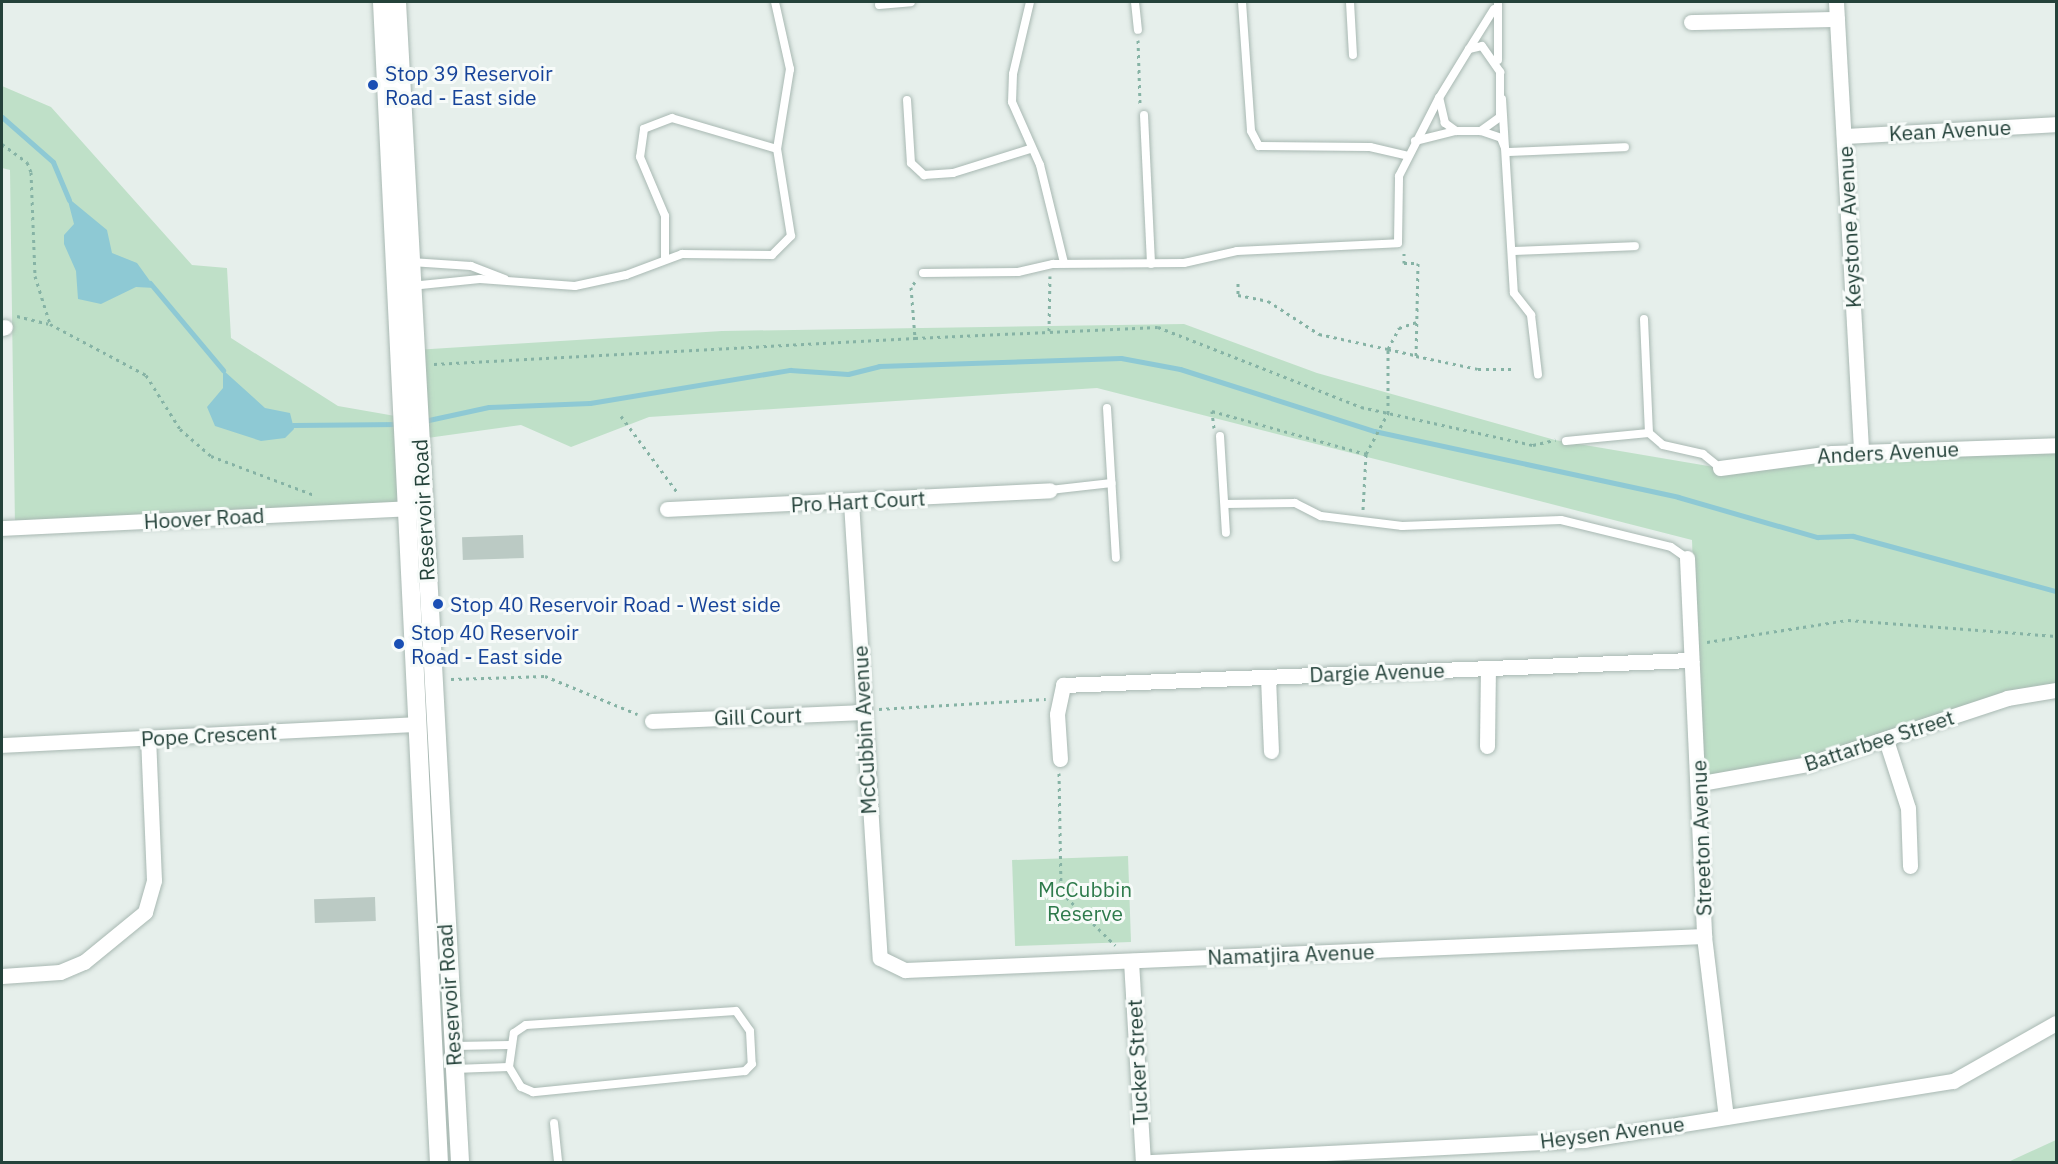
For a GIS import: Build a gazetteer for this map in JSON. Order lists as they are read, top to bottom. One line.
{"streets":{"main road":["Reservoir Road"],"street":["Kean Avenue","Keystone Avenue","Anders Avenue","Pro Hart Court","Hoover Road","Dargie Avenue","Gill Court","McCubbin Avenue","Pope Crescent","Battarbee Street","Streeton Avenue","Namatjira Avenue","Tucker Street","Heysen Avenue"]},"crossings":[["Kean Avenue","Keystone Avenue"],["Keystone Avenue","Anders Avenue"],["Pro Hart Court","McCubbin Avenue"],["Reservoir Road","Hoover Road"],["Reservoir Road","Pope Crescent"],["Dargie Avenue","Streeton Avenue"],["Gill Court","McCubbin Avenue"],["McCubbin Avenue","Namatjira Avenue"],["Battarbee Street","Streeton Avenue"],["Streeton Avenue","Namatjira Avenue"],["Streeton Avenue","Heysen Avenue"],["Namatjira Avenue","Tucker Street"]],"parks":["McCubbin Reserve"],"places":["Stop 39 Reservoir Road - East side","Stop 40 Reservoir Road - West side","Stop 40 Reservoir Road - East side"]}
